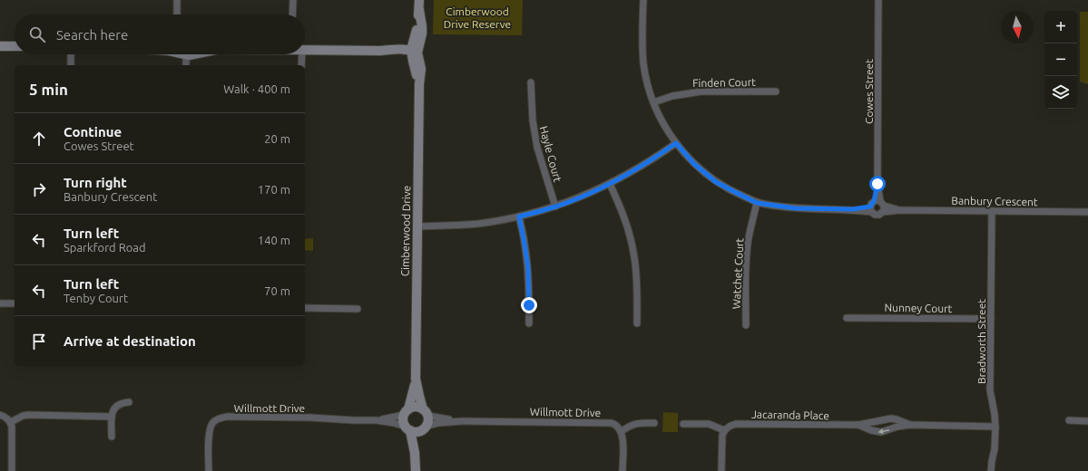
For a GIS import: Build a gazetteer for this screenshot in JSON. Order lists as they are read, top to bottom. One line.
{"streets":{"street":["Finden Court","Cowes Street","Hayle Court","Banbury Crescent","Cimberwood Drive","Watchet Court","Nunney Court","Bradworth Street","Willmott Drive","Jacaranda Place"]},"crossings":[["Finden Court","Banbury Crescent"],["Cowes Street","Banbury Crescent"],["Banbury Crescent","Watchet Court"],["Banbury Crescent","Bradworth Street"],["Cimberwood Drive","Willmott Drive"],["Nunney Court","Bradworth Street"],["Bradworth Street","Jacaranda Place"]],"parks":["Cimberwood Drive Reserve"],"north":"bottom","page":{"map_buttons":["+","−"],"search":"Search here","heading":["5 min","Walk · 400 m"],"list":[["Continue","Cowes Street","20 m"],["Turn right","Banbury Crescent","170 m"],["Turn left","Sparkford Road","140 m"],["Turn left","Tenby Court","70 m"],"Arrive at destination"]}}
